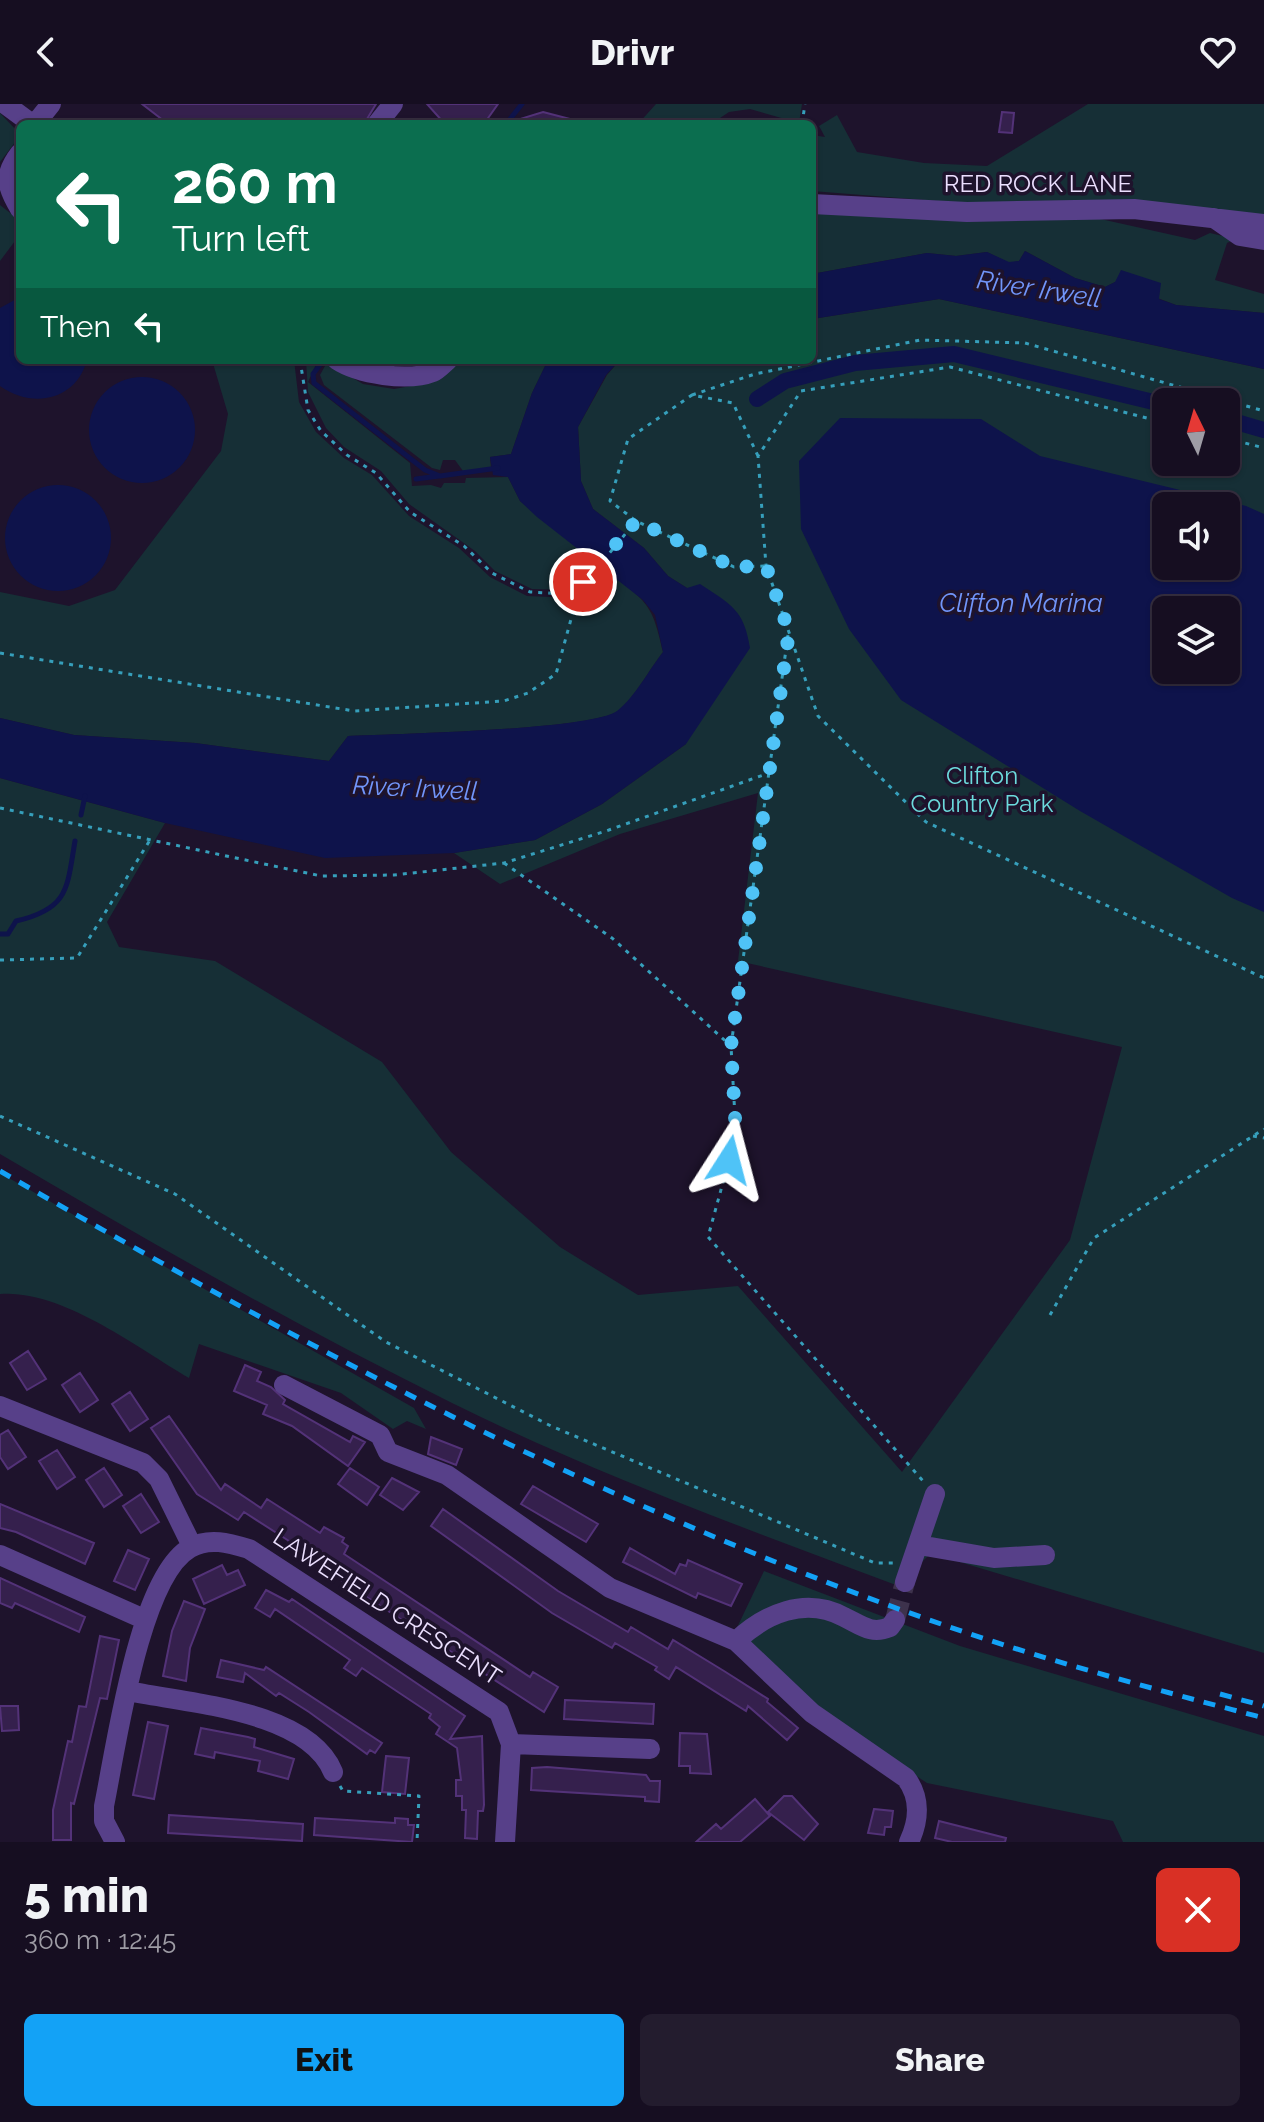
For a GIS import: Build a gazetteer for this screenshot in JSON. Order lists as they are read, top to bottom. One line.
{"streets":{"street":["RED ROCK LANE","LAWEFIELD CRESCENT"]},"water":["River Irwell","Clifton Marina"],"parks":["Clifton Country Park"],"north":"top","page":{"header":"Drivr","turn":["260 m","Turn left"],"then":"Then","heading":["5 min","360 m · 12:45"],"buttons":["Exit","Share"]}}
